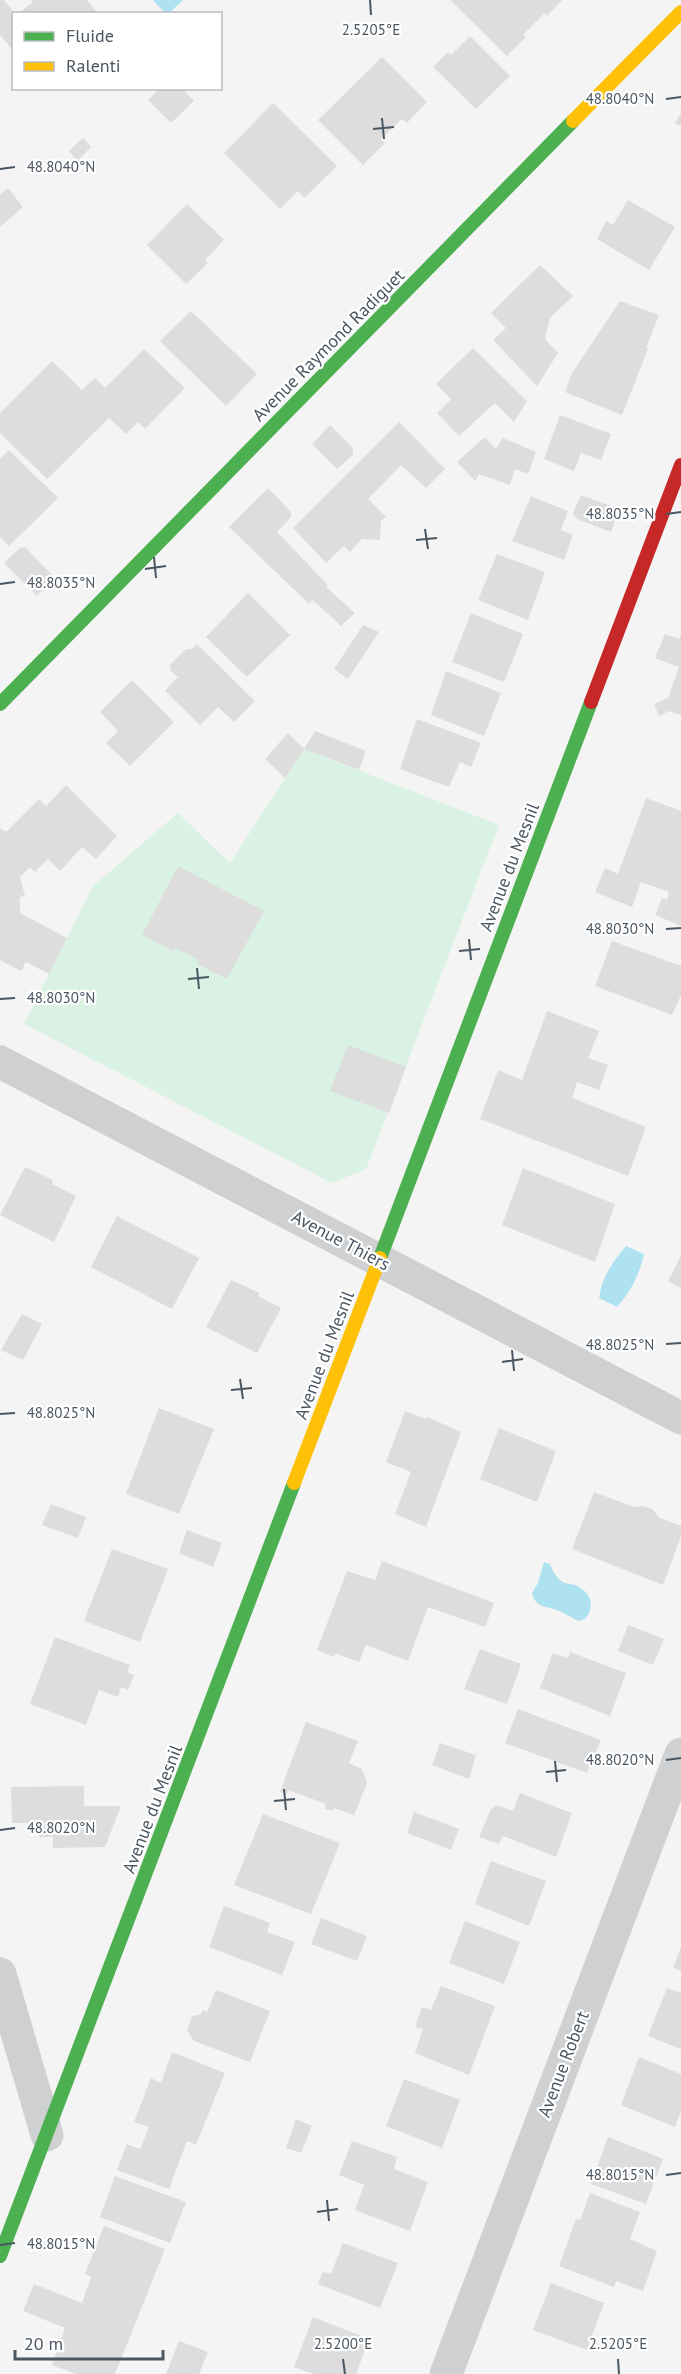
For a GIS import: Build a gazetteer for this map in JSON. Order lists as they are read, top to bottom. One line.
{"streets":{"street":["Avenue Raymond Radiguet","Avenue du Mesnil","Avenue Thiers","Avenue Robert"]},"crossings":[["Avenue du Mesnil","Avenue Thiers"]],"legend":["Fluide","Ralenti"],"scale_bar":"20 m","coordinates":["2.5205°E","48.8040°N","48.8035°N","48.8030°N","48.8025°N","48.8020°N","48.8015°N","2.5200°E"]}
